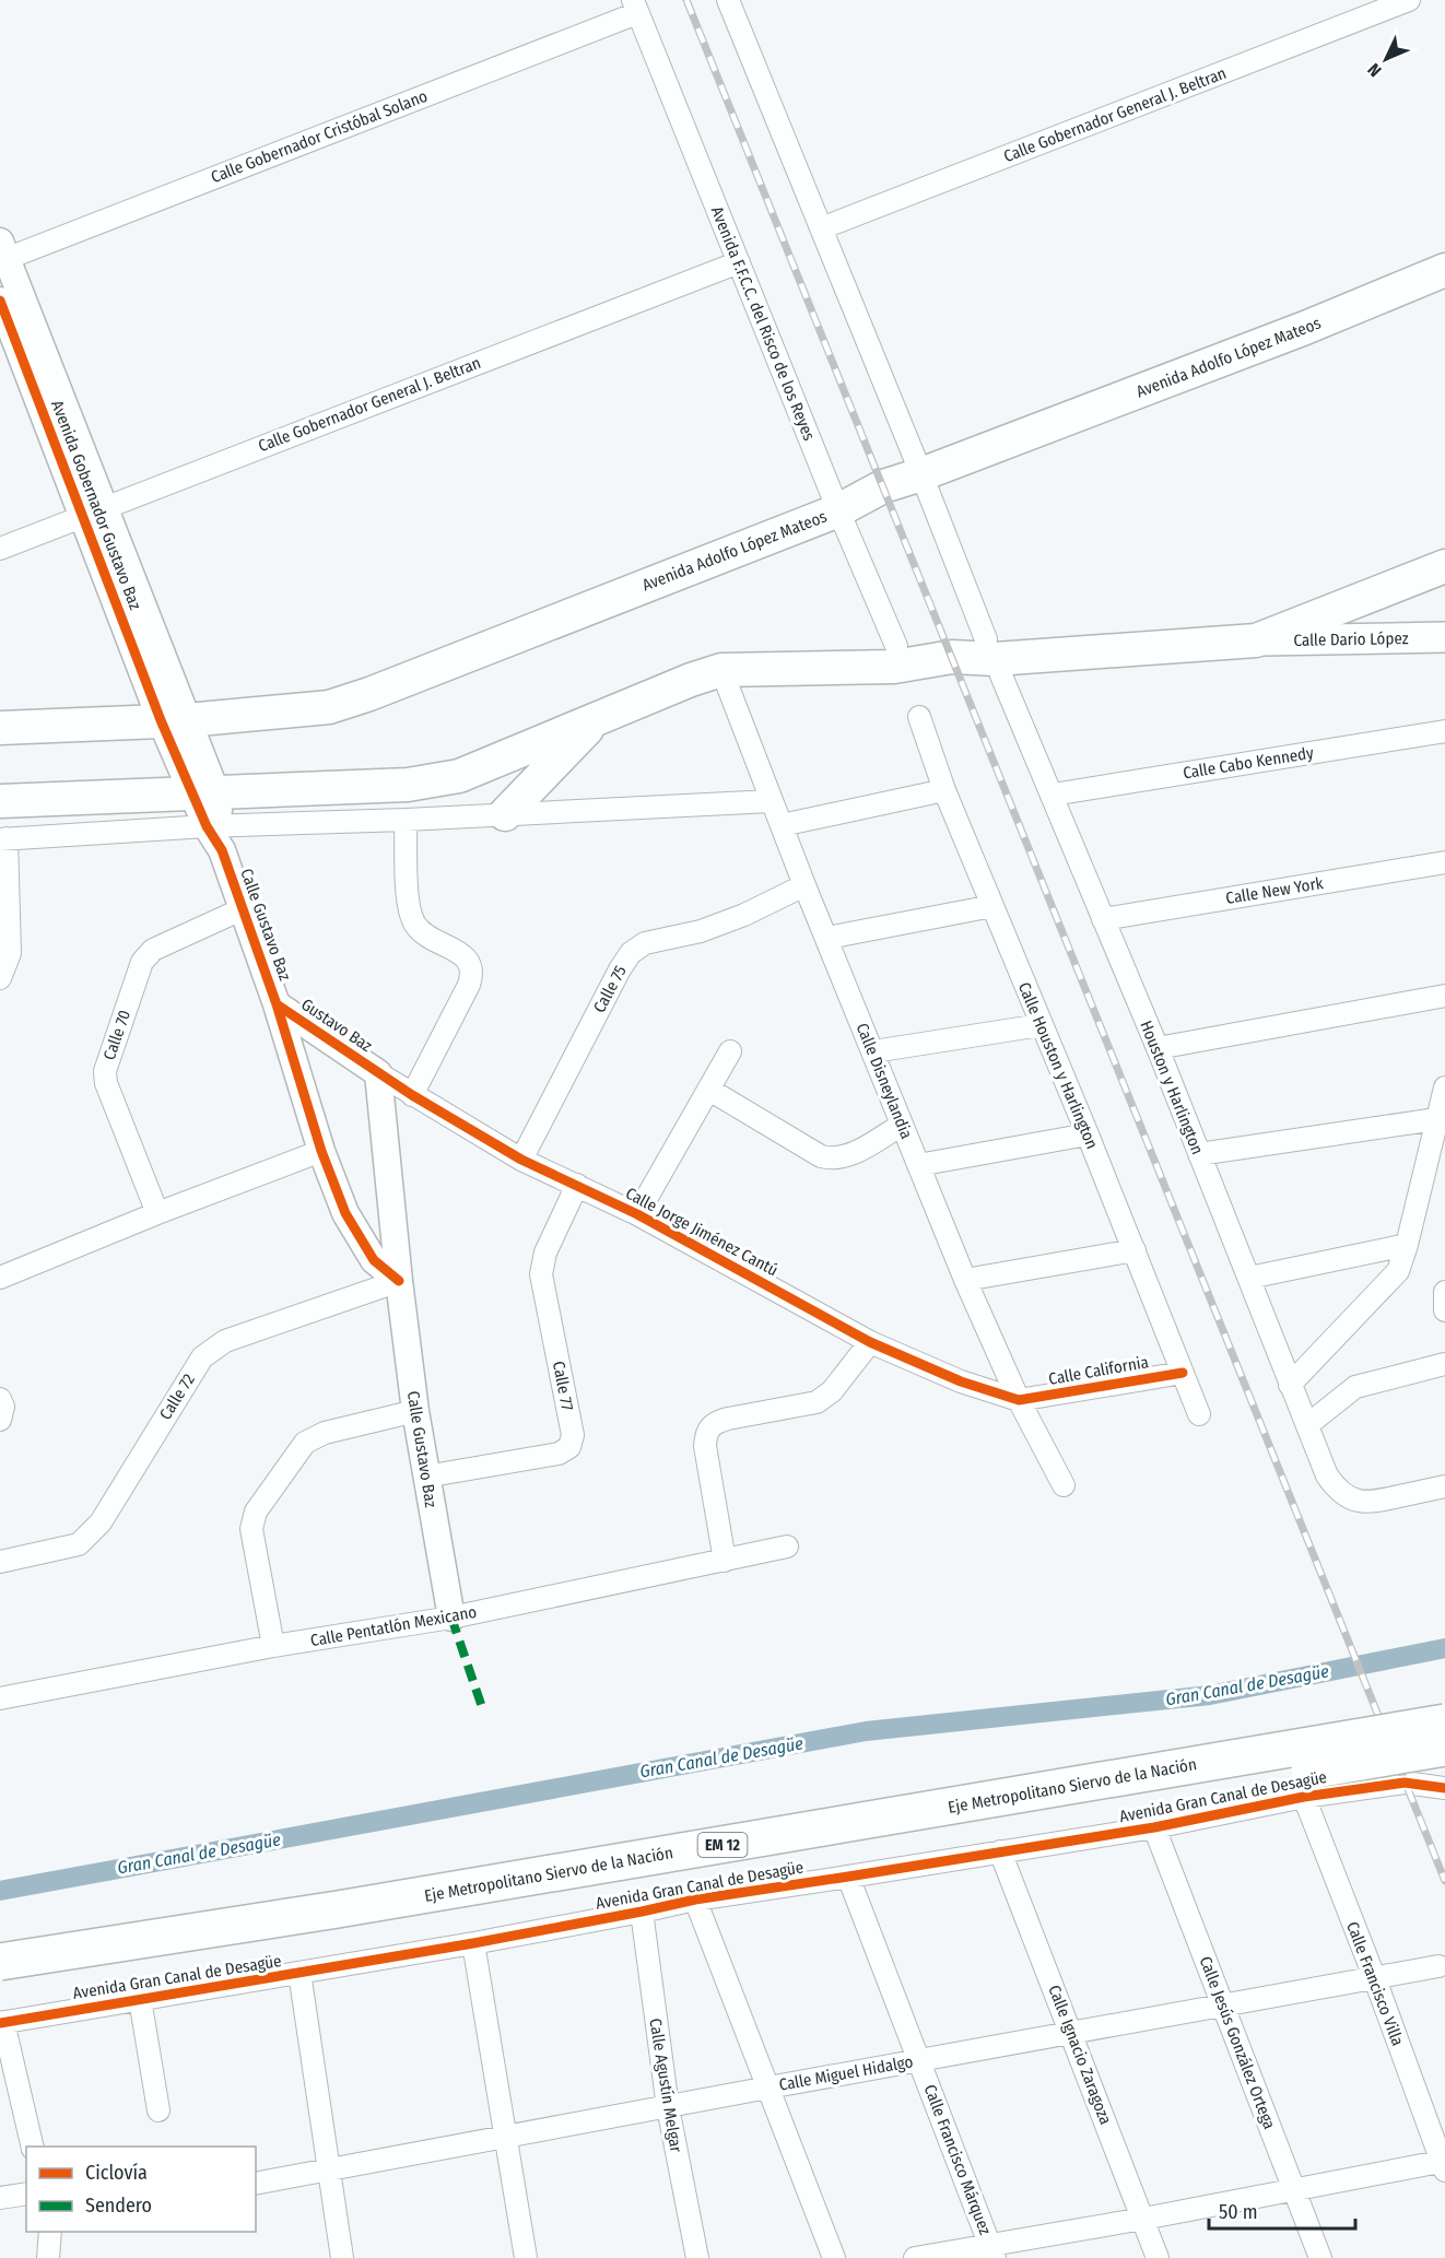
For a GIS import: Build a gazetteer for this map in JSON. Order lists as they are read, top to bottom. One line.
{"streets":{"highway":["Eje Metropolitano Siervo de la Nación","EM 12"],"main road":["Avenida Adolfo López Mateos","Calle Dario López"],"street":["Calle Gobernador General J. Beltran","Calle Gobernador Cristóbal Solano","Avenida F.F.C.C. del Risco de los Reyes","Avenida Gobernador Gustavo Baz","Calle Cabo Kennedy","Calle New York","Calle Gustavo Baz","Calle 75","Gustavo Baz","Calle 70","Calle Houston y Harlington","Calle Disneylandia","Houston y Harlington","Calle Jorge Jiménez Cantú","Calle California","Calle 77","Calle 72","Calle Pentatlón Mexicano","Avenida Gran Canal de Desagüe","Calle Francisco Villa","Calle Jesús González Ortega","Calle Ignacio Zaragoza","Calle Miguel Hidalgo","Calle Agustín Melgar","Calle Francisco Márquez"]},"crossings":[["Calle Gobernador General J. Beltran","Avenida F.F.C.C. del Risco de los Reyes"],["Calle Gobernador General J. Beltran","Avenida Gobernador Gustavo Baz"],["Calle Gobernador Cristóbal Solano","Avenida F.F.C.C. del Risco de los Reyes"],["Calle Gobernador Cristóbal Solano","Avenida Gobernador Gustavo Baz"],["Avenida F.F.C.C. del Risco de los Reyes","Avenida Adolfo López Mateos"],["Avenida Adolfo López Mateos","Avenida Gobernador Gustavo Baz"],["Avenida Adolfo López Mateos","Calle Gustavo Baz"],["Avenida Gobernador Gustavo Baz","Calle Gustavo Baz"],["Calle Cabo Kennedy","Houston y Harlington"],["Calle New York","Houston y Harlington"],["Calle Gustavo Baz","Gustavo Baz"],["Calle Gustavo Baz","Calle 70"],["Calle Gustavo Baz","Calle Jorge Jiménez Cantú"],["Calle Gustavo Baz","Calle 77"],["Calle Gustavo Baz","Calle 72"],["Calle Gustavo Baz","Calle Pentatlón Mexicano"],["Calle 75","Calle Disneylandia"],["Calle 75","Calle Jorge Jiménez Cantú"],["Gustavo Baz","Calle Jorge Jiménez Cantú"],["Calle Houston y Harlington","Calle California"],["Calle Disneylandia","Calle Jorge Jiménez Cantú"],["Calle Disneylandia","Calle California"],["Calle Jorge Jiménez Cantú","Calle California"],["Calle Jorge Jiménez Cantú","Calle 77"],["Avenida Gran Canal de Desagüe","Calle Francisco Villa"],["Avenida Gran Canal de Desagüe","Calle Jesús González Ortega"],["Avenida Gran Canal de Desagüe","Calle Ignacio Zaragoza"],["Avenida Gran Canal de Desagüe","Calle Agustín Melgar"],["Avenida Gran Canal de Desagüe","Calle Francisco Márquez"],["Calle Francisco Villa","Calle Miguel Hidalgo"],["Calle Jesús González Ortega","Calle Miguel Hidalgo"],["Calle Ignacio Zaragoza","Calle Miguel Hidalgo"],["Calle Miguel Hidalgo","Calle Agustín Melgar"],["Calle Miguel Hidalgo","Calle Francisco Márquez"]],"water":["Gran Canal de Desagüe"],"legend":["Ciclovía","Sendero"],"scale_bar":"50 m","north":"bottom left"}
